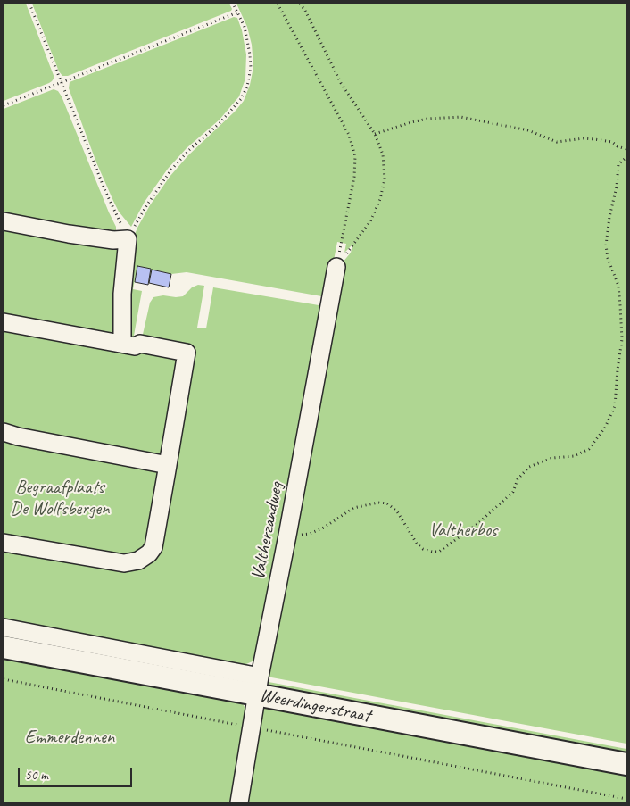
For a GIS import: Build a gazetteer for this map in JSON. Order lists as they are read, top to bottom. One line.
{"streets":{"main road":["Weerdingerstraat"],"street":["Valtherzandweg"]},"crossings":[["Valtherzandweg","Weerdingerstraat"]],"parks":["Begraafplaats De Wolfsbergen","Valtherbos","Emmerdennen"],"scale_bar":"50 m"}
